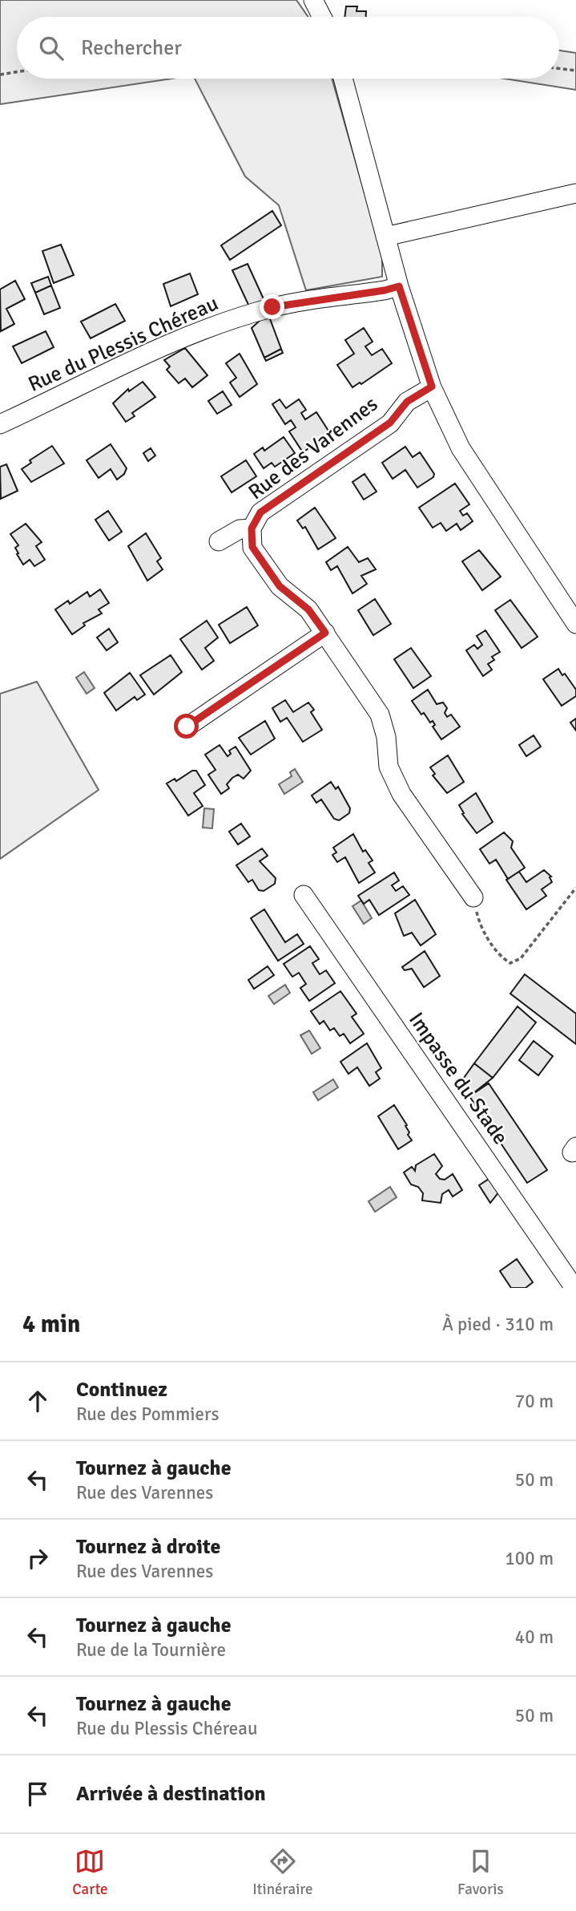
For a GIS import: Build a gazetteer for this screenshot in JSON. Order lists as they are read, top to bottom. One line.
{"streets":{"street":["Rue du Plessis Chéreau","Rue des Varennes","Impasse du Stade"]},"page":{"search":"Rechercher","heading":["4 min","À pied · 310 m"],"list":[["Continuez","Rue des Pommiers","70 m"],["Tournez à gauche","Rue des Varennes","50 m"],["Tournez à droite","Rue des Varennes","100 m"],["Tournez à gauche","Rue de la Tournière","40 m"],["Tournez à gauche","Rue du Plessis Chéreau","50 m"],"Arrivée à destination"],"nav":["Carte","Itinéraire","Favoris"]}}
